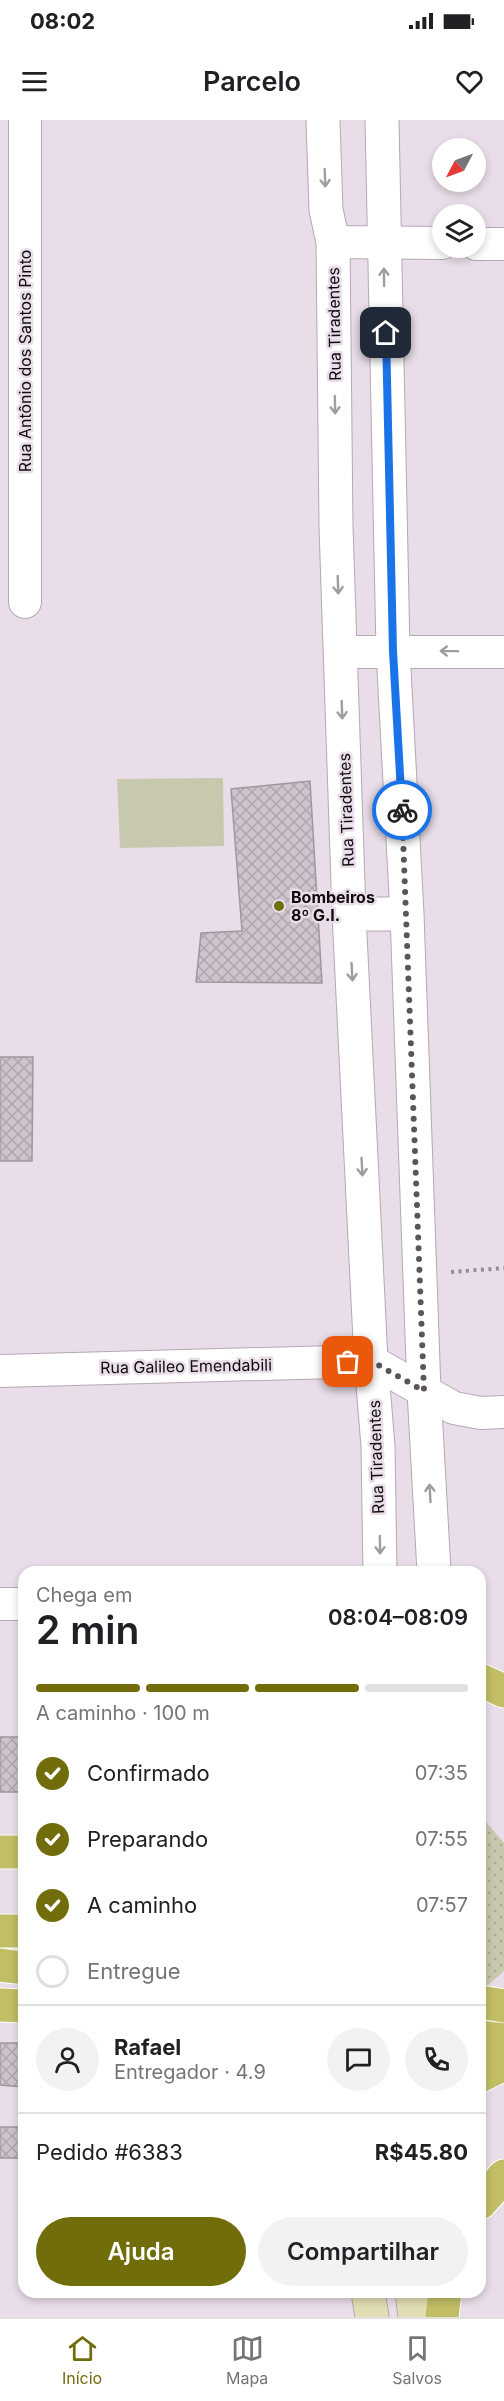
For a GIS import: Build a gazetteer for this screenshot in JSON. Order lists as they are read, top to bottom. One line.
{"streets":{"street":["Rua Tiradentes","Rua Antônio dos Santos Pinto","Rua Galileo Emendabili"]},"crossings":[["Rua Tiradentes","Rua Galileo Emendabili"]],"places":["Bombeiros 8º G.I."],"north":"bottom left","page":{"status":"08:02","header":"Parcelo","heading":["2 min","Chega em","08:04–08:09"],"panel":["Rafael","Entregador · 4.9","Pedido #6383","R$45.80"],"bar":"A caminho · 100 m","list":[["Confirmado","07:35"],["Preparando","07:55"],["A caminho","07:57"],"Entregue"],"buttons":["Ajuda","Compartilhar"],"tabs":["Início","Mapa","Salvos"]}}
